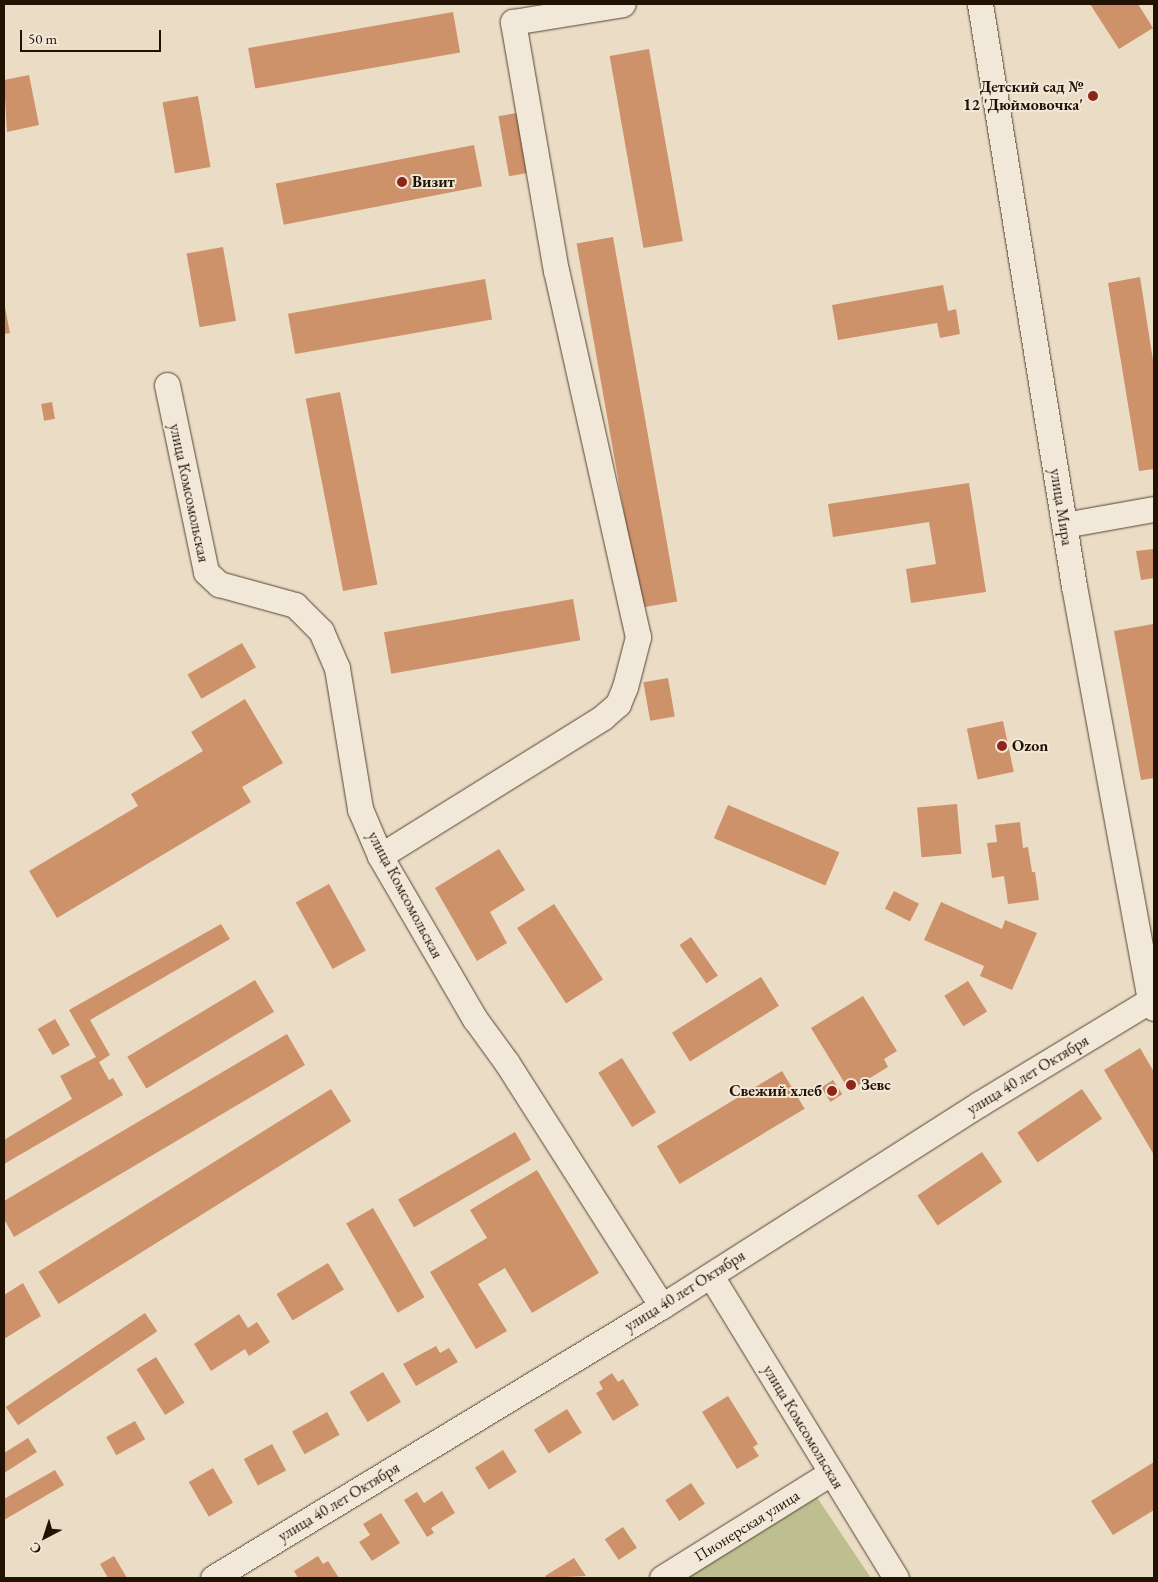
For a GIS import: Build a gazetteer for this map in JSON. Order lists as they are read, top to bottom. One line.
{"streets":{"street":["улица Комсомольская","улица Мира","улица 40 лет Октября","Пионерская улица"]},"crossings":[["улица Комсомольская","улица 40 лет Октября"],["улица Комсомольская","Пионерская улица"],["улица Мира","улица 40 лет Октября"]],"places":["Детский сад № 12 'Дюймовочка'","Визит","Ozon","Зевс","Свежий хлеб"],"scale_bar":"50 m","north":"bottom left"}
